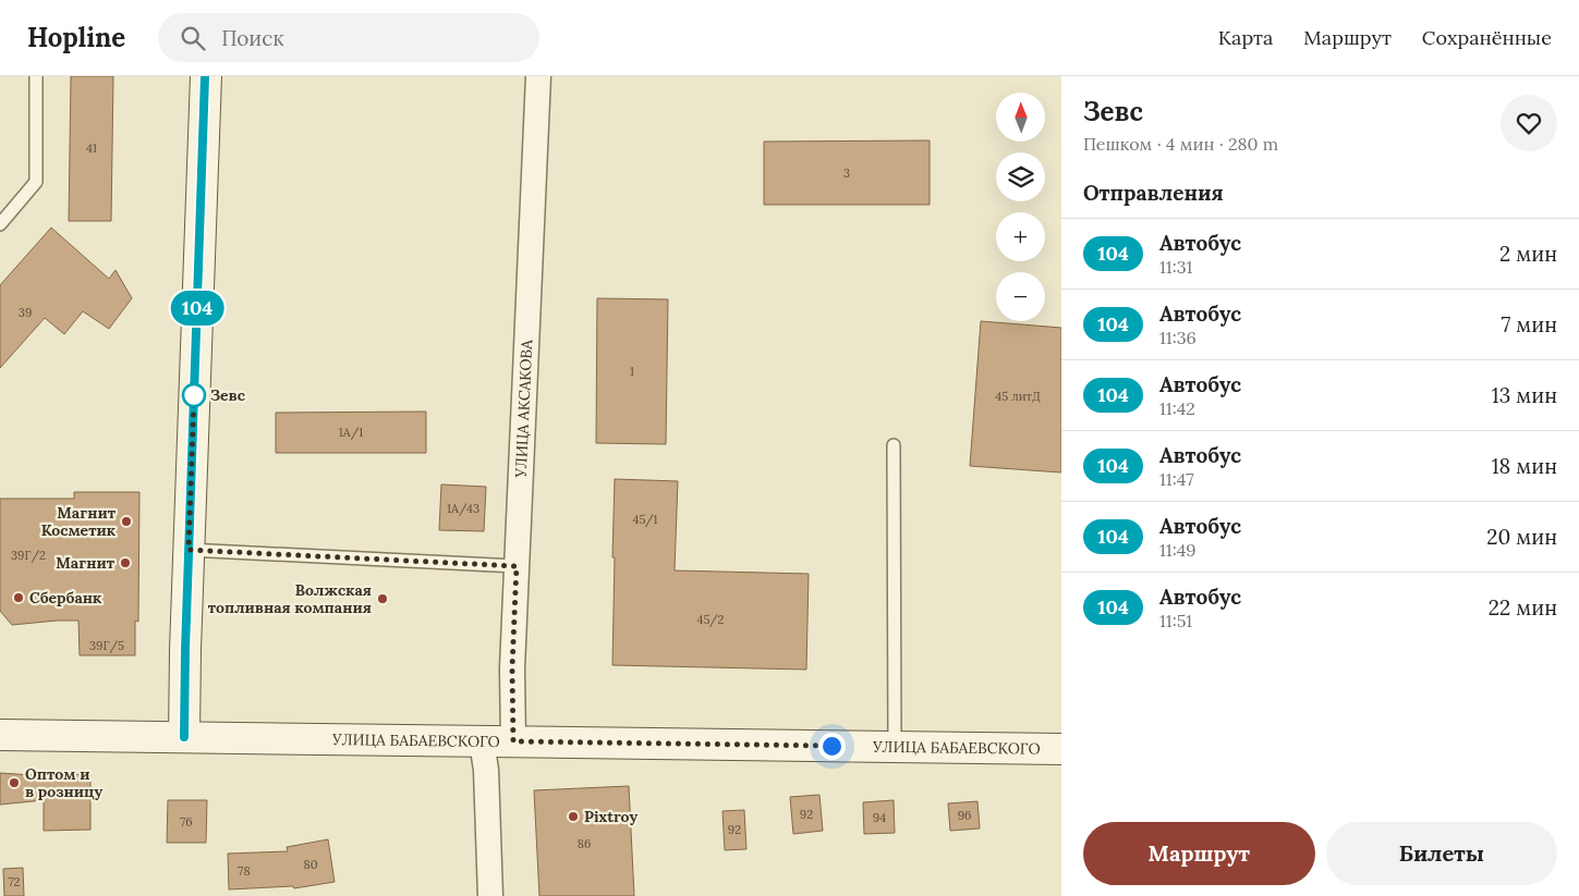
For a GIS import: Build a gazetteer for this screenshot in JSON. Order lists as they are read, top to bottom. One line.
{"streets":{"main road":["УЛИЦА БАБАЕВСКОГО"],"street":["УЛИЦА АКСАКОВА"]},"crossings":[["УЛИЦА АКСАКОВА","УЛИЦА БАБАЕВСКОГО"]],"places":["Зевс","Магнит Косметик","Магнит","Сбербанк","Волжская топливная компания","Оптом и в розницу","Pixtroy"],"lines":["bus line 104"],"house_numbers":["41","3","39","1","45 литД","1А/1","1А/43","45/1","39Г/2","45/2","39Г/5","92","96","94","76","92","86","80","78","72"],"north":"top","page":{"header":"Hopline","search":"Поиск","nav":["Карта","Маршрут","Сохранённые"],"on_map":"104","heading":[["Зевс","Пешком · 4 мин · 280 m"],"Отправления"],"map_buttons":["+","−"],"list":[{"mark":"104","name":"Автобус","note":"11:31","value":"2 мин"},{"mark":"104","name":"Автобус","note":"11:36","value":"7 мин"},{"mark":"104","name":"Автобус","note":"11:42","value":"13 мин"},{"mark":"104","name":"Автобус","note":"11:47","value":"18 мин"},{"mark":"104","name":"Автобус","note":"11:49","value":"20 мин"},{"mark":"104","name":"Автобус","note":"11:51","value":"22 мин"}],"buttons":["Маршрут","Билеты"]}}
